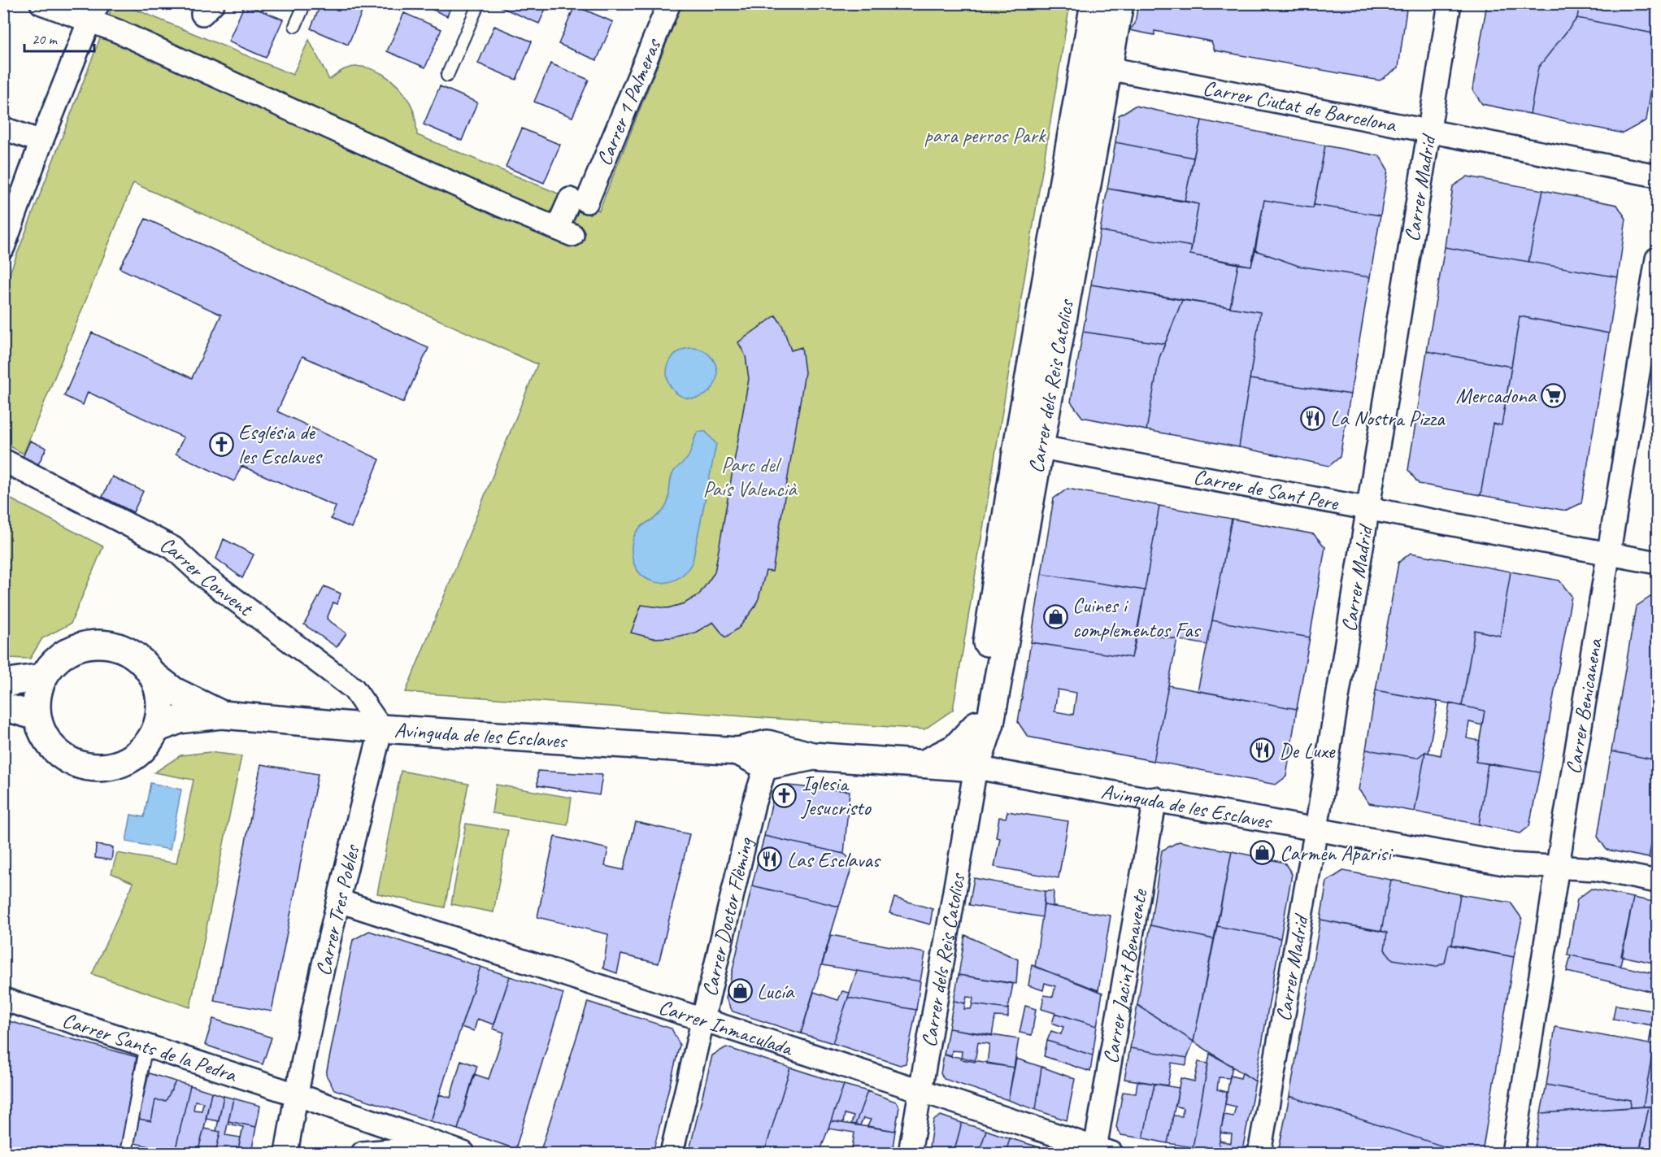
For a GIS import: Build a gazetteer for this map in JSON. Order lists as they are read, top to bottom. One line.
{"streets":{"street":["Carrer 1 Palmeras","Carrer Ciutat de Barcelona","Carrer Madrid","Carrer dels Reis Catolics","Carrer de Sant Pere","Carrer Convent","Carrer Benicanena","Avinguda de les Esclaves","Carrer Tres Pobles","Carrer Doctor Flèming","Carrer Jacint Benavente","Carrer Inmaculada","Carrer Sants de la Pedra"]},"crossings":[["Carrer Ciutat de Barcelona","Carrer Madrid"],["Carrer Ciutat de Barcelona","Carrer dels Reis Catolics"],["Carrer Madrid","Carrer de Sant Pere"],["Carrer Madrid","Avinguda de les Esclaves"],["Carrer dels Reis Catolics","Carrer de Sant Pere"],["Carrer dels Reis Catolics","Avinguda de les Esclaves"],["Carrer dels Reis Catolics","Carrer Inmaculada"],["Carrer de Sant Pere","Carrer Benicanena"],["Carrer Convent","Avinguda de les Esclaves"],["Carrer Convent","Carrer Tres Pobles"],["Carrer Benicanena","Avinguda de les Esclaves"],["Avinguda de les Esclaves","Carrer Tres Pobles"],["Avinguda de les Esclaves","Carrer Doctor Flèming"],["Avinguda de les Esclaves","Carrer Jacint Benavente"],["Carrer Tres Pobles","Carrer Inmaculada"],["Carrer Tres Pobles","Carrer Sants de la Pedra"],["Carrer Doctor Flèming","Carrer Inmaculada"],["Carrer Jacint Benavente","Carrer Inmaculada"]],"parks":["para perros Park","Parc del País Valencià"],"places":{"supermarket":["Mercadona"],"restaurant":["La Nostra Pizza","De Luxe","Las Esclavas"],"church":["Església de les Esclaves","Iglesia Jesucristo"],"shop":["Cuines i complementos Fas","Carmen Aparisi","Lucía"]},"scale_bar":"20 m"}
